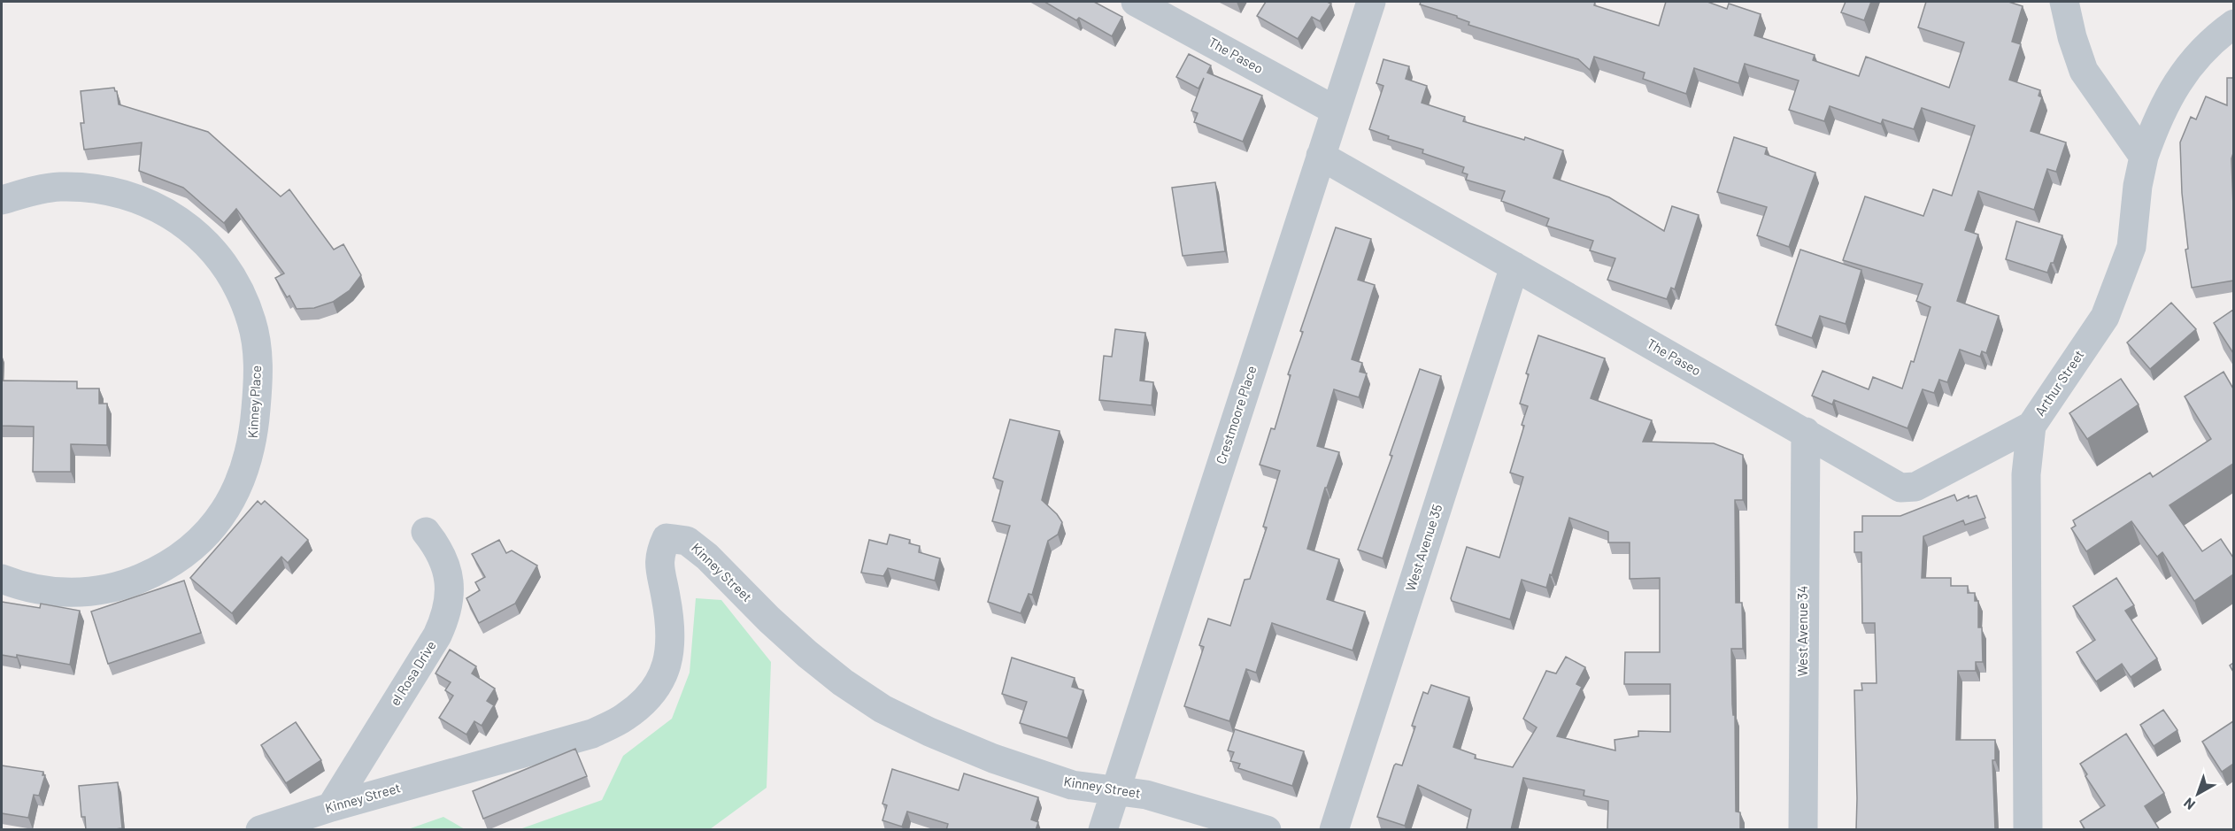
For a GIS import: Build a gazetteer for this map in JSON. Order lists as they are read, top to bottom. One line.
{"streets":{"street":["The Paseo","Arthur Street","Kinney Place","Crestmoore Place","West Avenue 35","Kinney Street","West Avenue 34","el Rosa Drive"]},"crossings":[["The Paseo","Arthur Street"],["The Paseo","Crestmoore Place"],["The Paseo","West Avenue 35"],["The Paseo","West Avenue 34"],["Crestmoore Place","Kinney Street"],["Kinney Street","el Rosa Drive"]],"north":"bottom left"}
